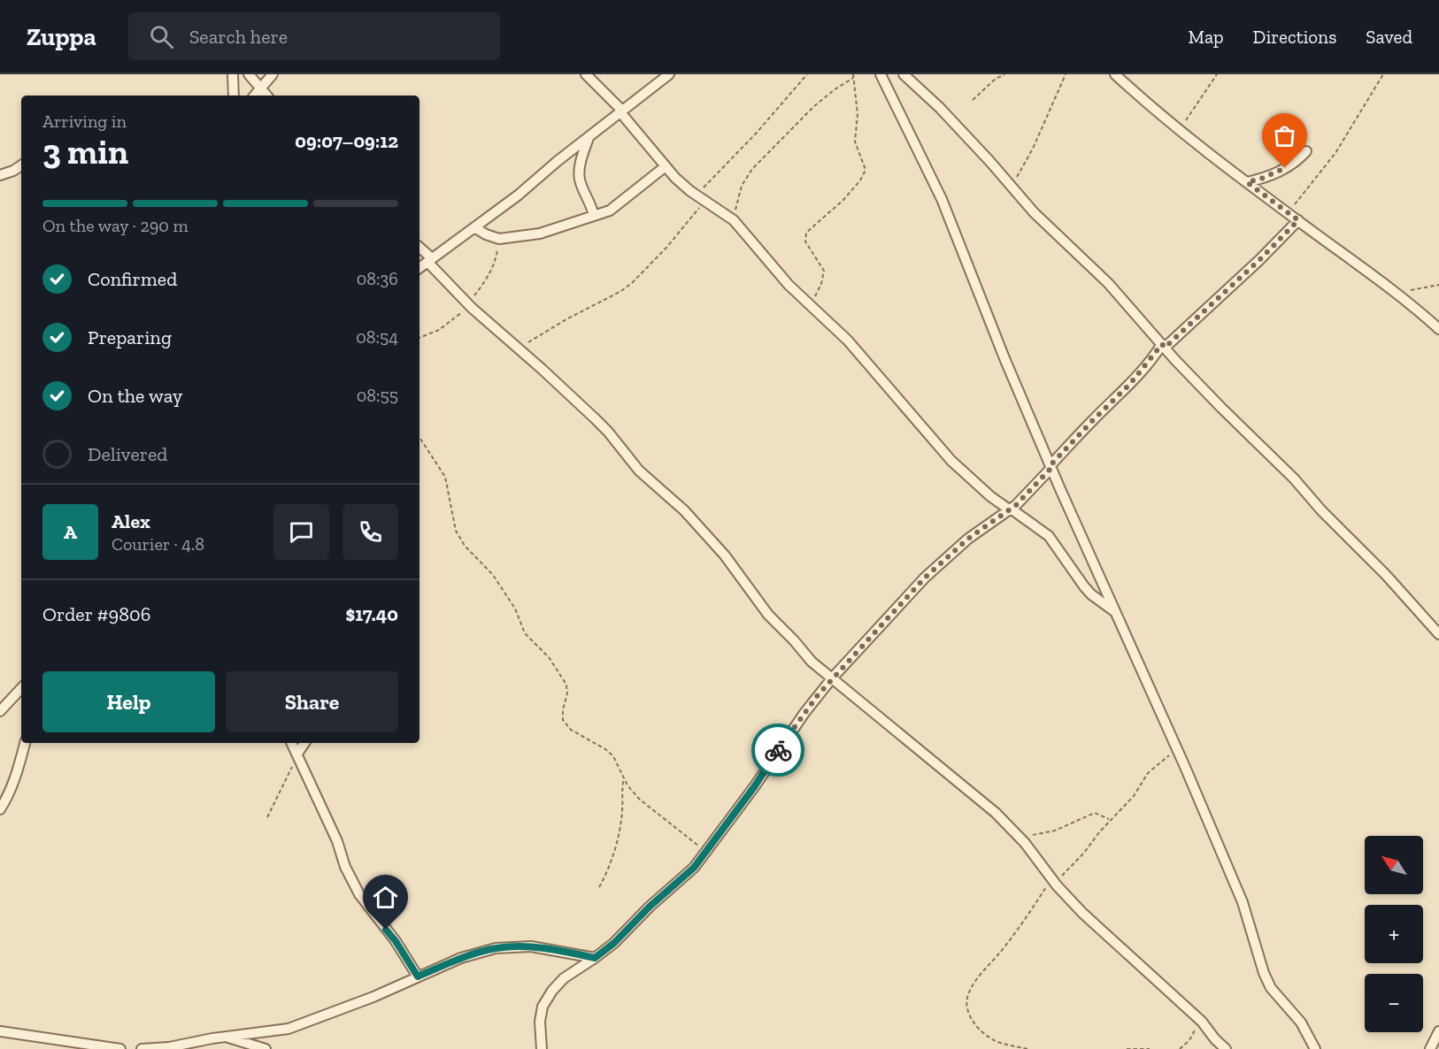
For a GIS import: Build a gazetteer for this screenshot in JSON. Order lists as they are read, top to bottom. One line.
{"north":"top left","page":{"header":"Zuppa","search":"Search here","nav":["Map","Directions","Saved"],"heading":["3 min","Arriving in","09:07–09:12"],"panel":["Alex","Courier · 4.8","Order #9806","$17.40"],"bar":"On the way · 290 m","list":[["Confirmed","08:36"],["Preparing","08:54"],["On the way","08:55"],"Delivered"],"round":"A","buttons":["Help","Share"],"map_buttons":["+","−"]}}
